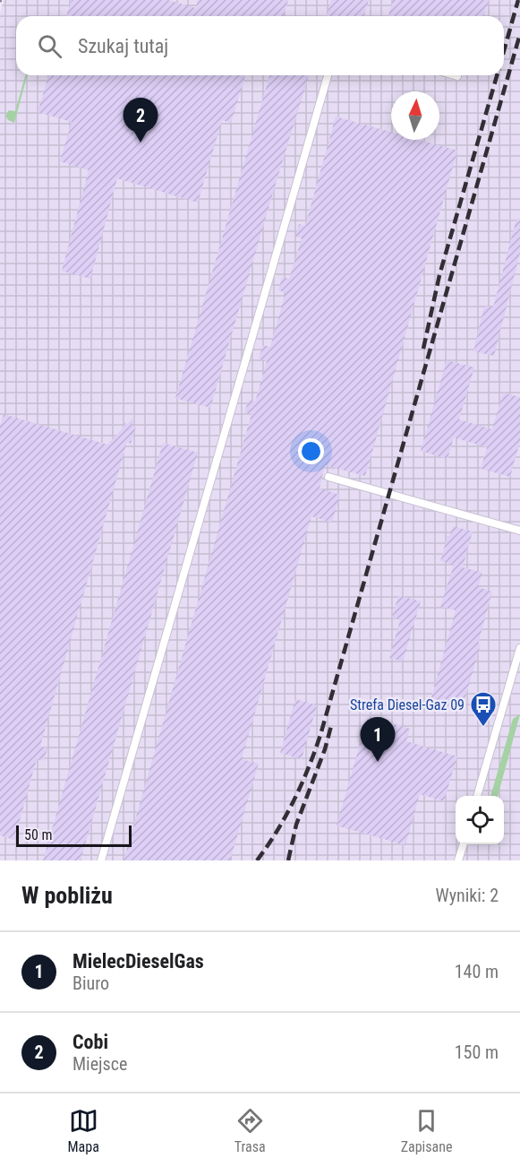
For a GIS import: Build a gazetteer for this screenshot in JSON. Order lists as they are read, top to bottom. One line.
{"places":{"bus stop":["Strefa Diesel-Gaz 09"]},"scale_bar":"50 m","north":"top","page":{"search":"Szukaj tutaj","pins":["2","1"],"scale":"50 m","heading":["W pobliżu","Wyniki: 2"],"list":[{"mark":"1","name":"MielecDieselGas","note":"Biuro","value":"140 m"},{"mark":"2","name":"Cobi","note":"Miejsce","value":"150 m"}],"nav":["Mapa","Trasa","Zapisane"]}}
